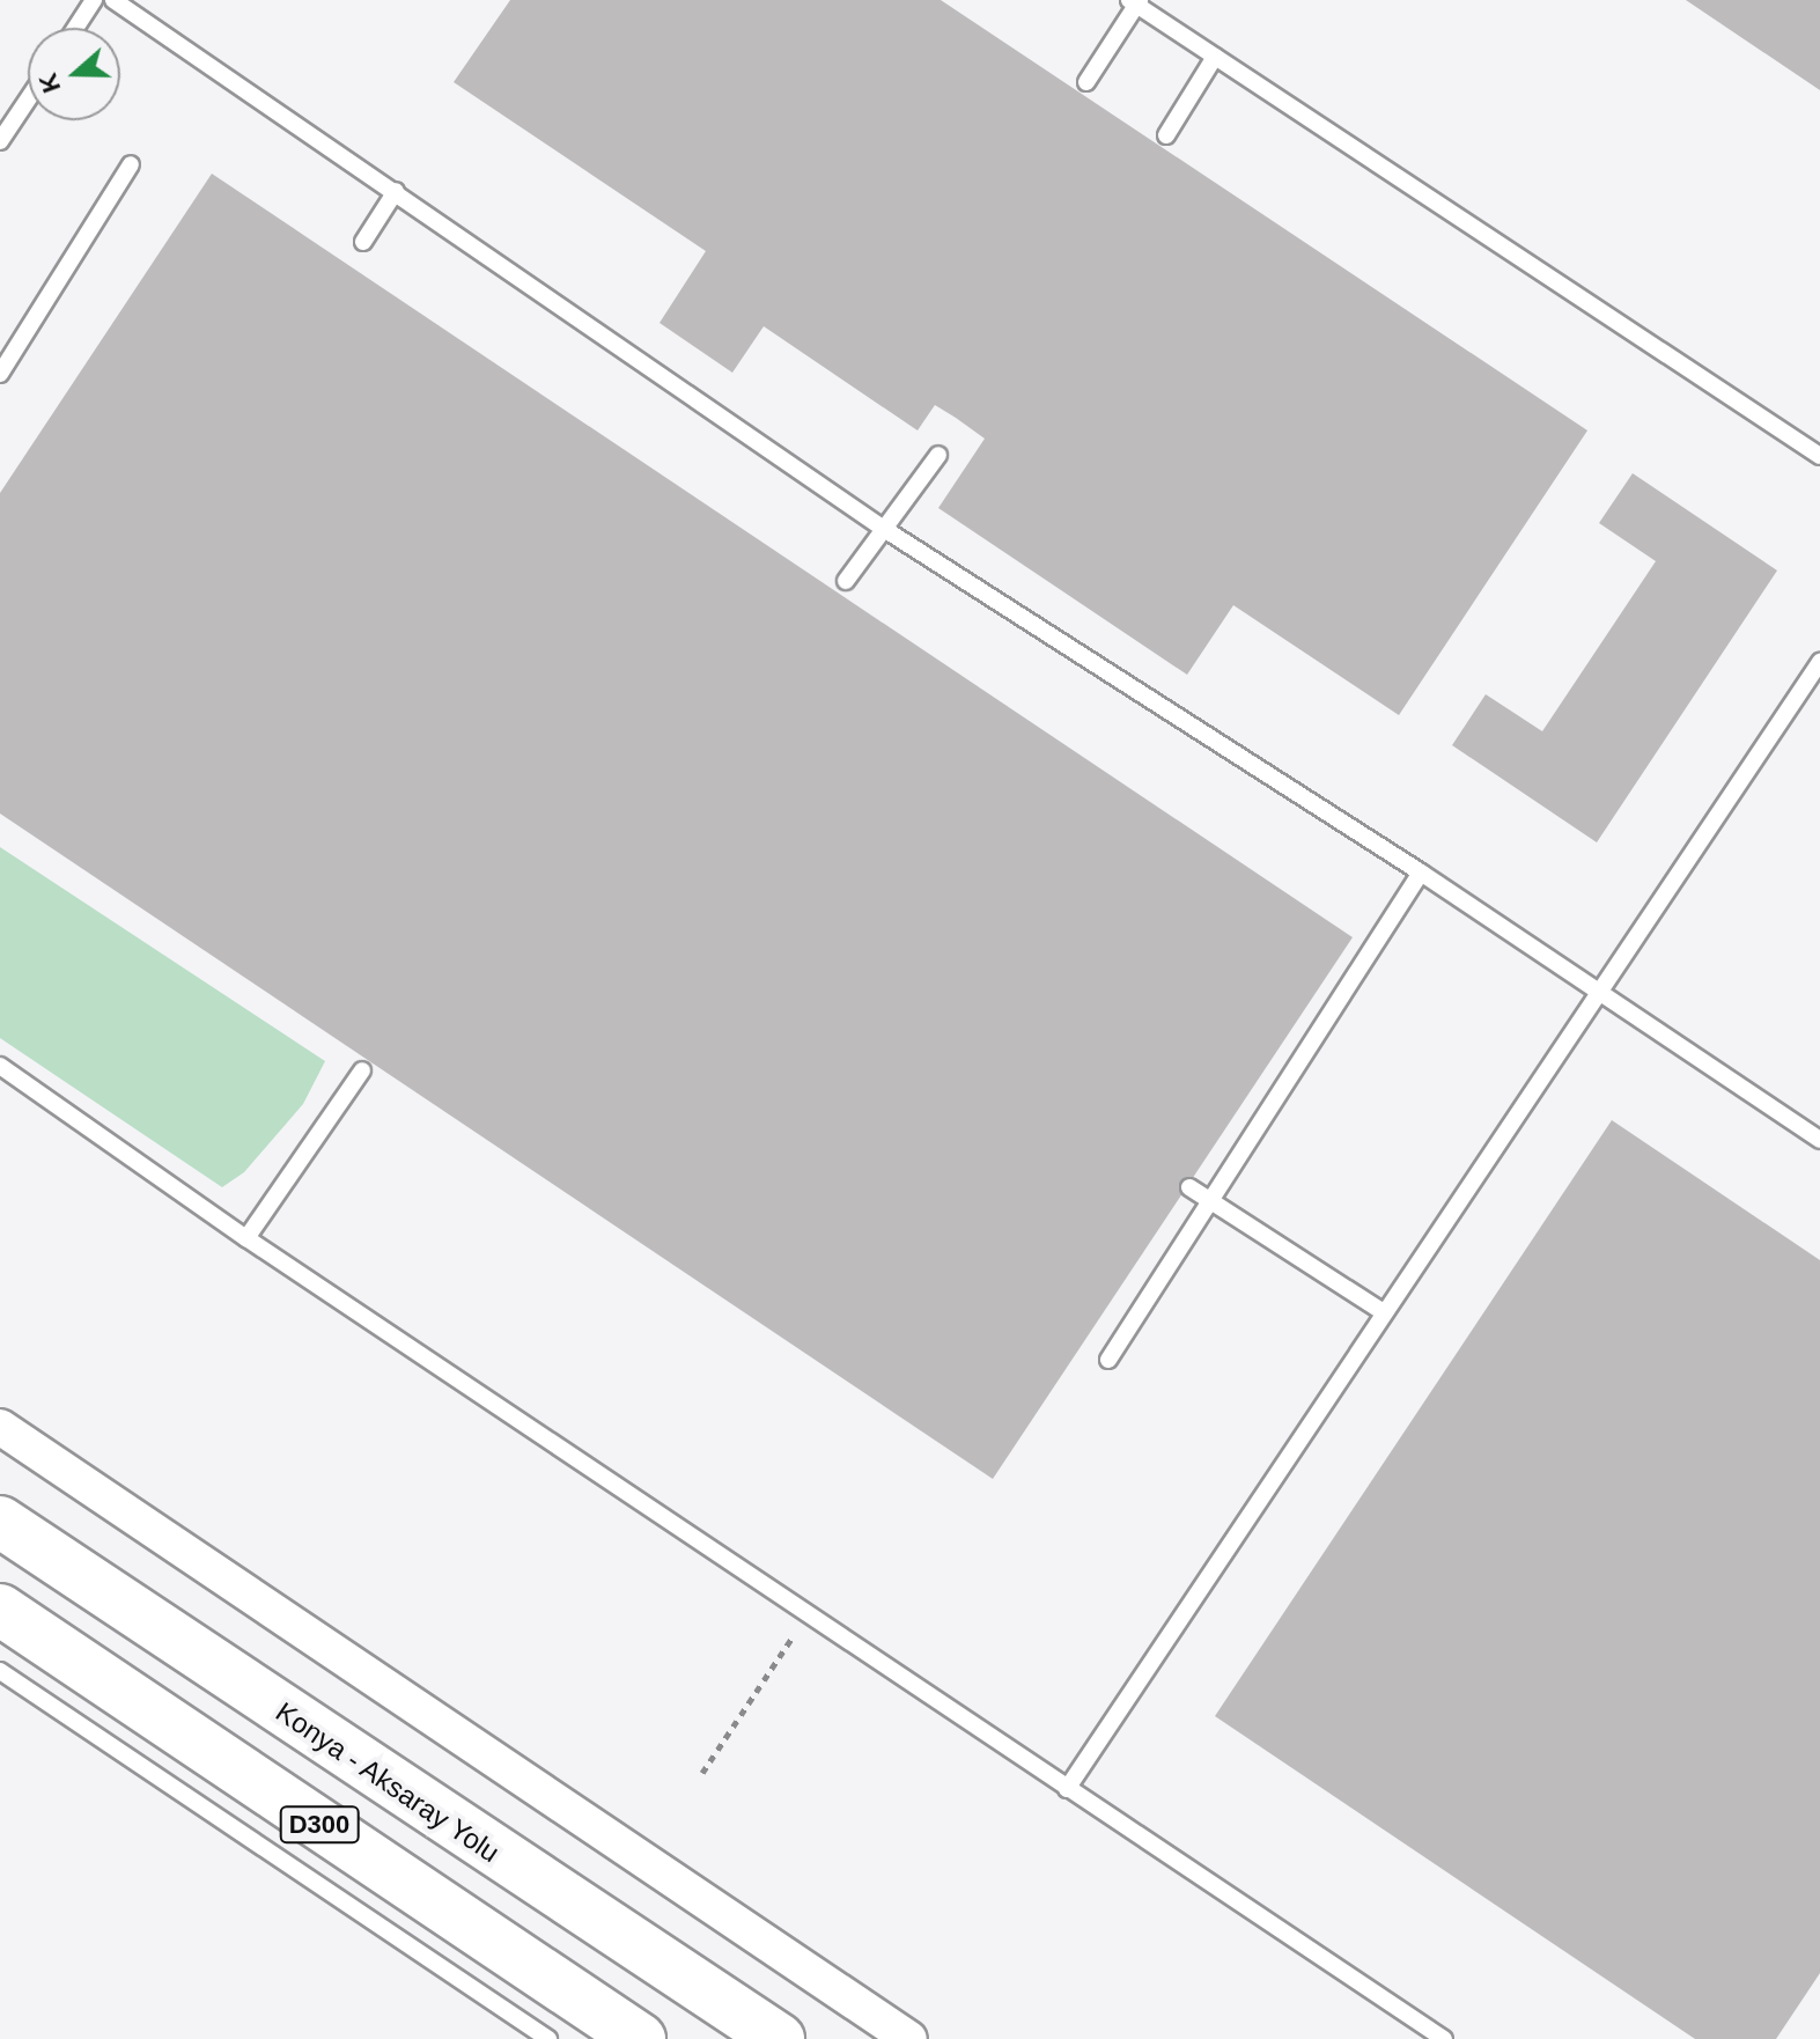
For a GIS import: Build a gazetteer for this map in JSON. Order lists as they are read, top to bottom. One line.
{"streets":{"highway":["Konya - Aksaray Yolu","D300"]},"north":"left"}
